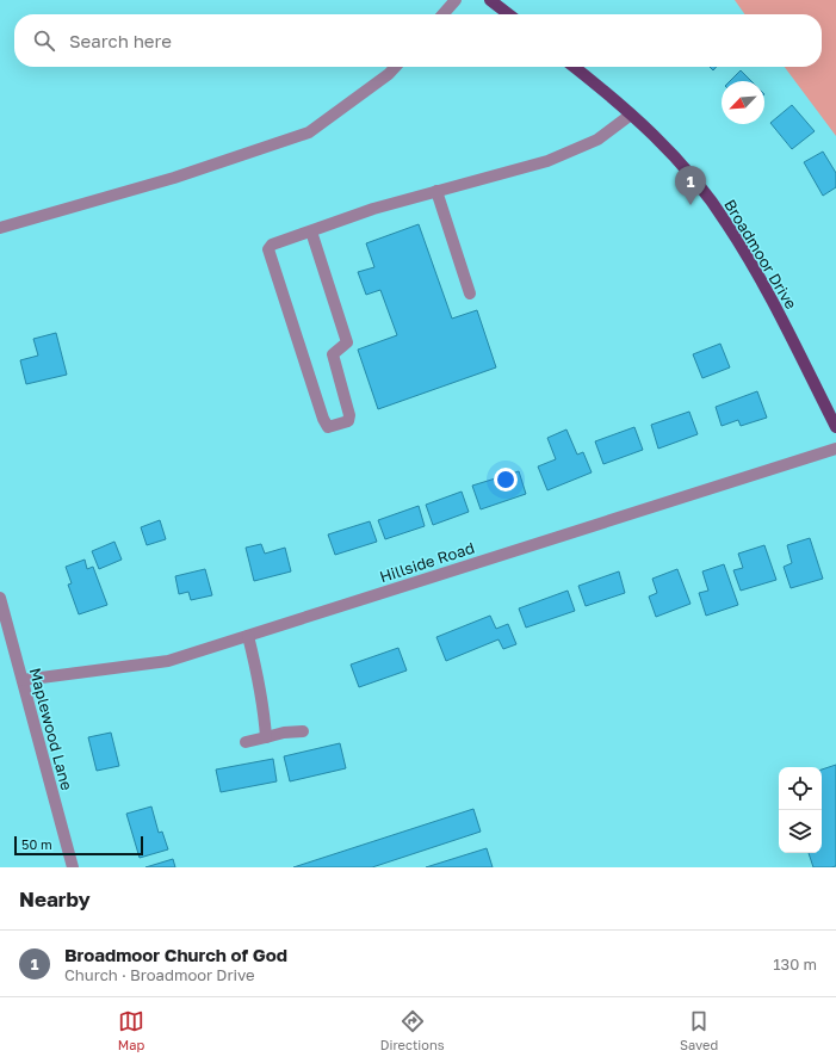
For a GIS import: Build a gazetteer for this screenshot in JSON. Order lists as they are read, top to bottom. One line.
{"streets":{"main road":["Broadmoor Drive"],"street":["Hillside Road","Maplewood Lane"]},"crossings":[["Hillside Road","Maplewood Lane"]],"scale_bar":"50 m","north":"bottom left","page":{"search":"Search here","pins":"1","scale":"50 m","heading":"Nearby","list":[{"mark":"1","name":"Broadmoor Church of God","note":"Church · Broadmoor Drive","value":"130 m"}],"nav":["Map","Directions","Saved"]}}
